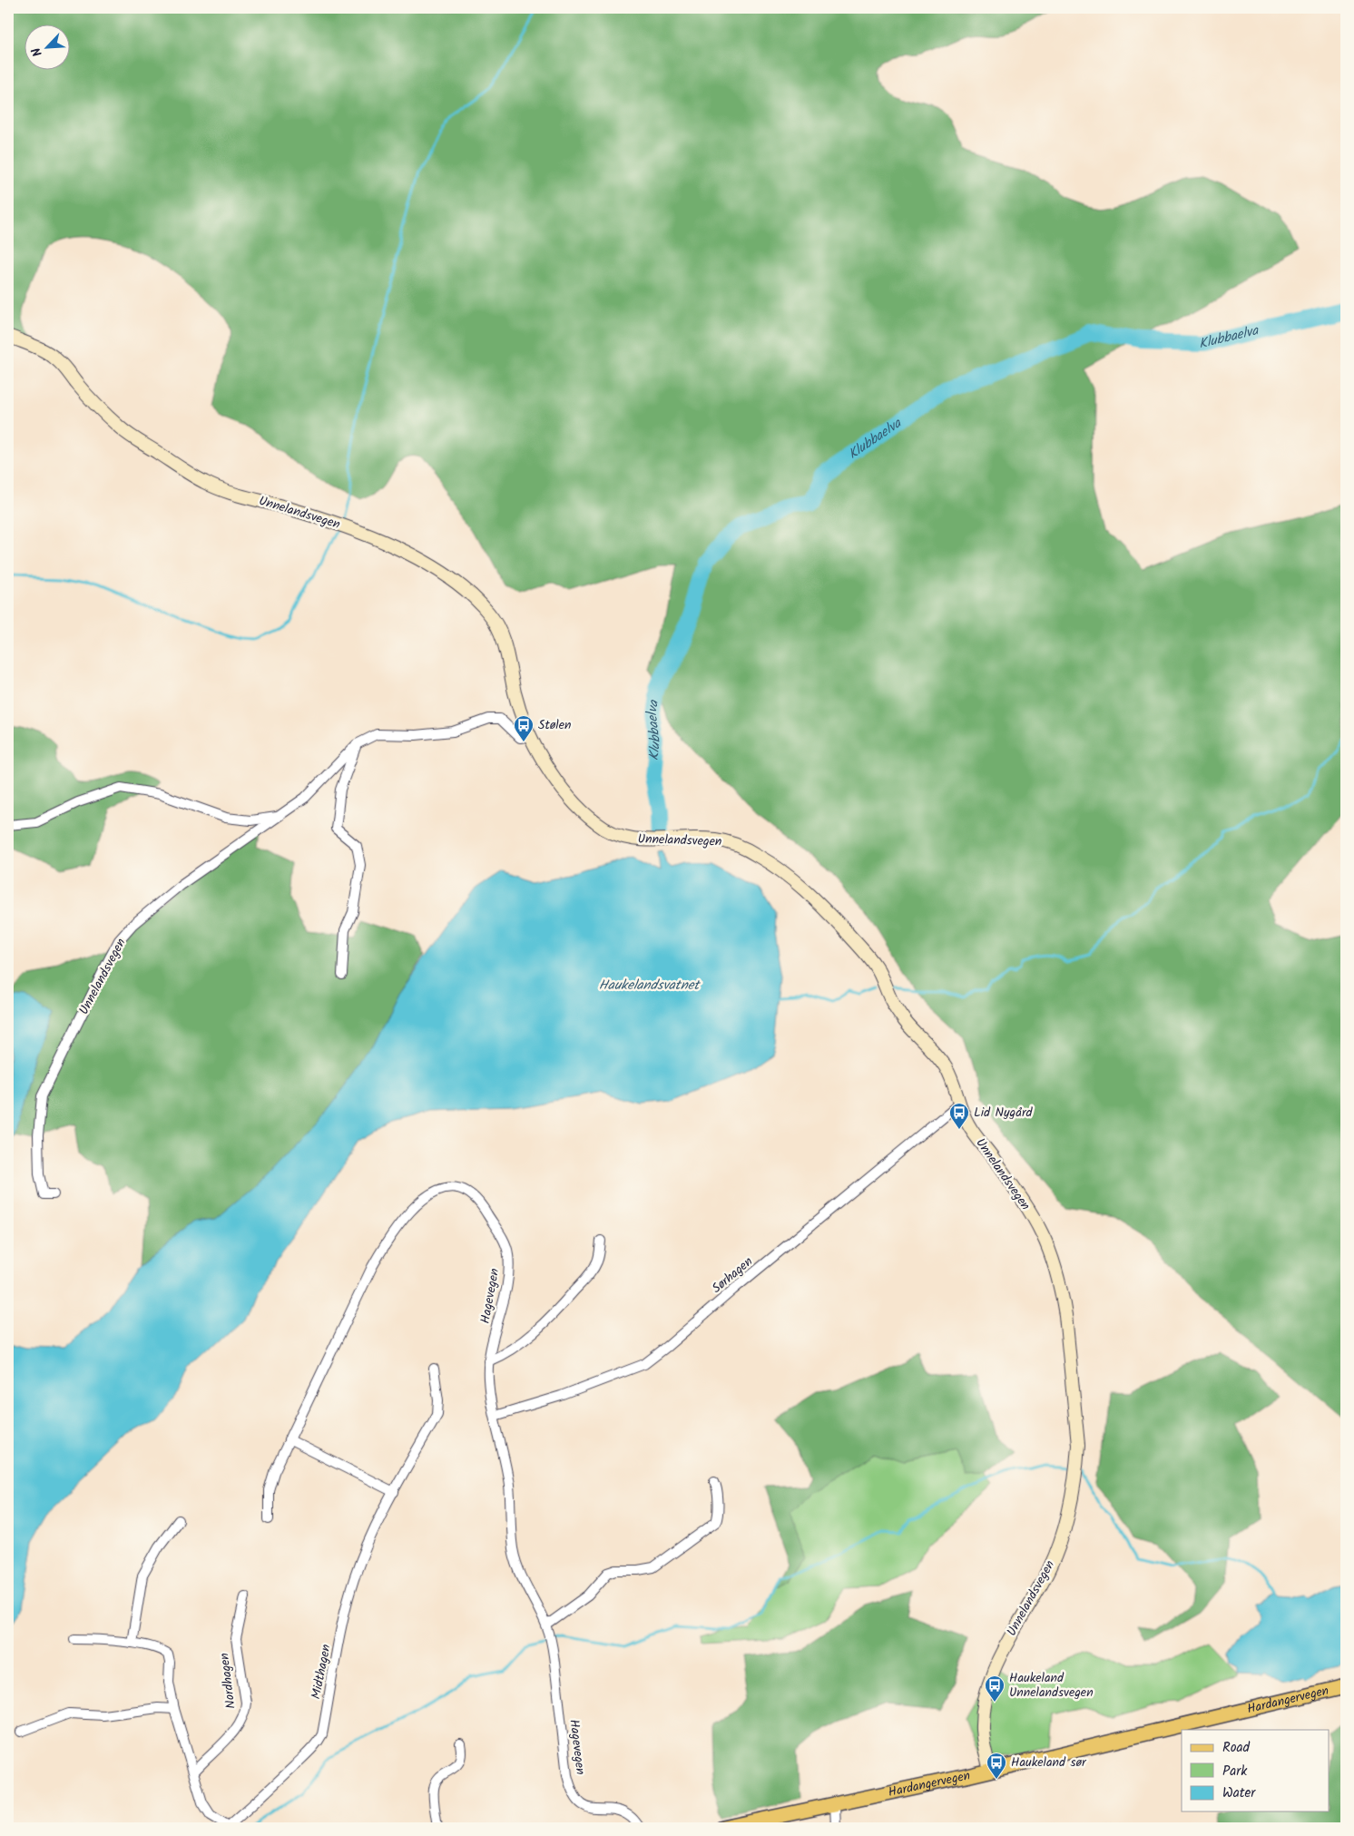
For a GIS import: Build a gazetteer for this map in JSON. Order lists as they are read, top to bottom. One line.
{"streets":{"main road":["Unnelandsvegen","Hardangervegen"],"street":["Sørhagen","Hagevegen","Midthagen","Nordhagen"]},"crossings":[["Unnelandsvegen","Sørhagen"],["Unnelandsvegen","Hardangervegen"],["Sørhagen","Hagevegen"]],"water":["Klubbaelva","Haukelandsvatnet"],"places":{"bus stop":["Stølen","Lid Nygård","Haukeland Unnelandsvegen","Haukeland sør"]},"legend":["Road","Park","Water"],"north":"bottom left"}
